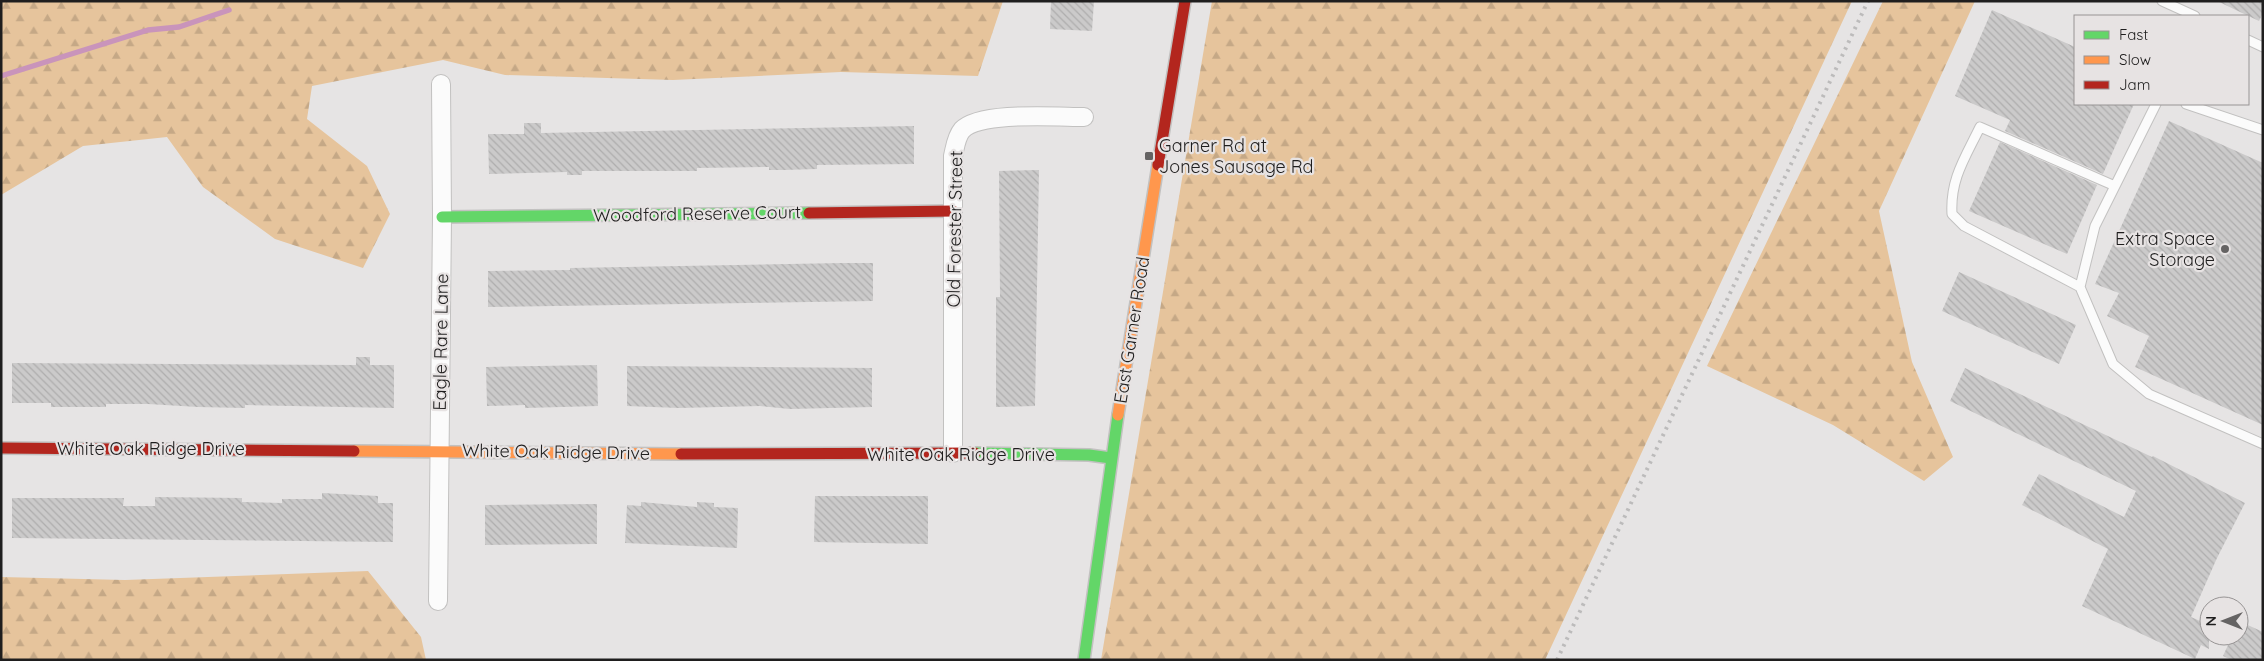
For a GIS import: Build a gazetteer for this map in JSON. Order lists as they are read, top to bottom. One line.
{"streets":{"street":["Woodford Reserve Court","Old Forester Street","East Garner Road","Eagle Rare Lane","White Oak Ridge Drive"]},"crossings":[["Woodford Reserve Court","Old Forester Street"],["Woodford Reserve Court","Eagle Rare Lane"],["Old Forester Street","White Oak Ridge Drive"],["East Garner Road","White Oak Ridge Drive"],["Eagle Rare Lane","White Oak Ridge Drive"]],"places":{"transit":["Garner Rd at Jones Sausage Rd"],"other":["Extra Space Storage"]},"legend":["Fast","Slow","Jam"],"north":"left"}
